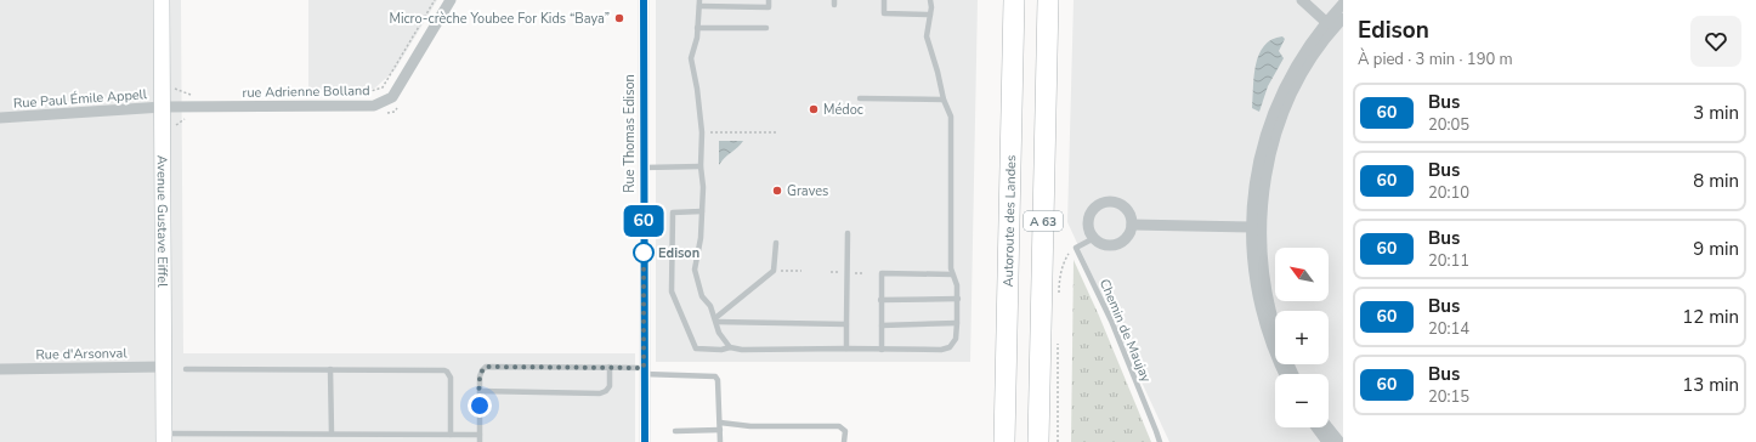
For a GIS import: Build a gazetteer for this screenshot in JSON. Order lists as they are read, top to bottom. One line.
{"streets":{"highway":["Autoroute des Landes","A 63"],"street":["rue Adrienne Bolland","Rue Paul Émile Appell","Rue Thomas Edison","Avenue Gustave Eiffel","Rue d'Arsonval"],"lane":["Chemin de Maujay"]},"crossings":[["rue Adrienne Bolland","Rue Paul Émile Appell"],["rue Adrienne Bolland","Avenue Gustave Eiffel"],["Rue Paul Émile Appell","Avenue Gustave Eiffel"],["Avenue Gustave Eiffel","Rue d'Arsonval"]],"places":["Micro-crèche Youbee For Kids “Baya”","Médoc","Graves","Edison"],"lines":["bus line 60"],"north":"top left","page":{"on_map":"60","heading":["Edison","À pied · 3 min · 190 m"],"list":[{"mark":"60","name":"Bus","note":"20:05","value":"3 min"},{"mark":"60","name":"Bus","note":"20:10","value":"8 min"},{"mark":"60","name":"Bus","note":"20:11","value":"9 min"},{"mark":"60","name":"Bus","note":"20:14","value":"12 min"},{"mark":"60","name":"Bus","note":"20:15","value":"13 min"}],"map_buttons":["+","−"]}}
